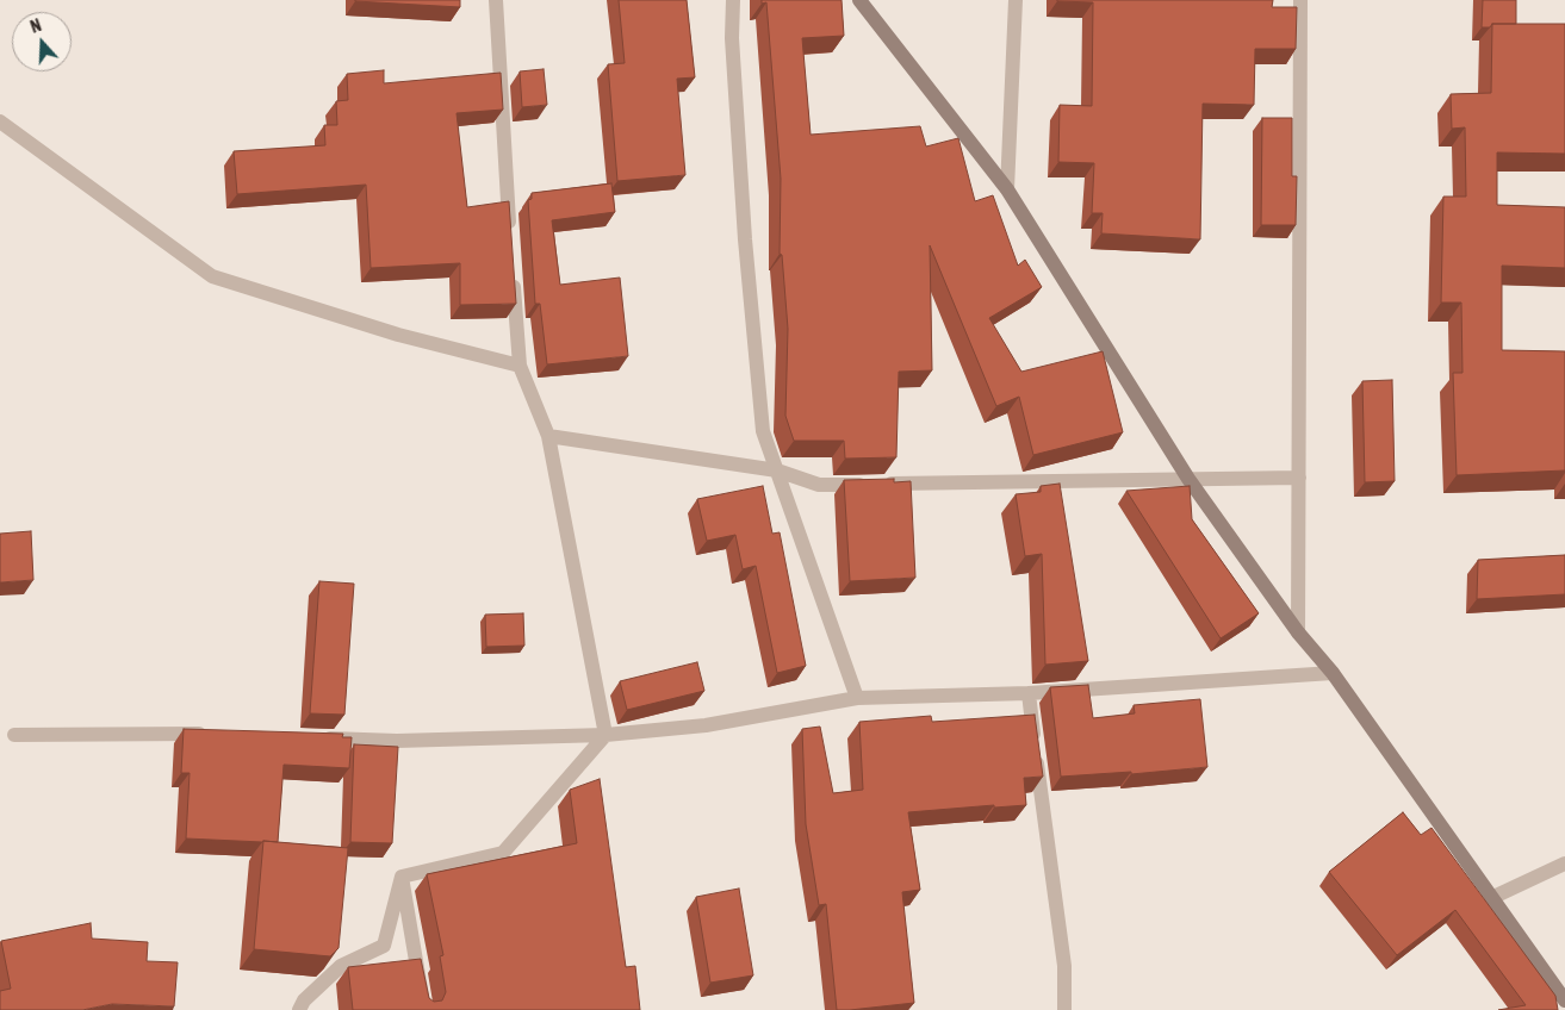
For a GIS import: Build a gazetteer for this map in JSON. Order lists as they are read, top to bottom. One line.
{"north":"top"}
